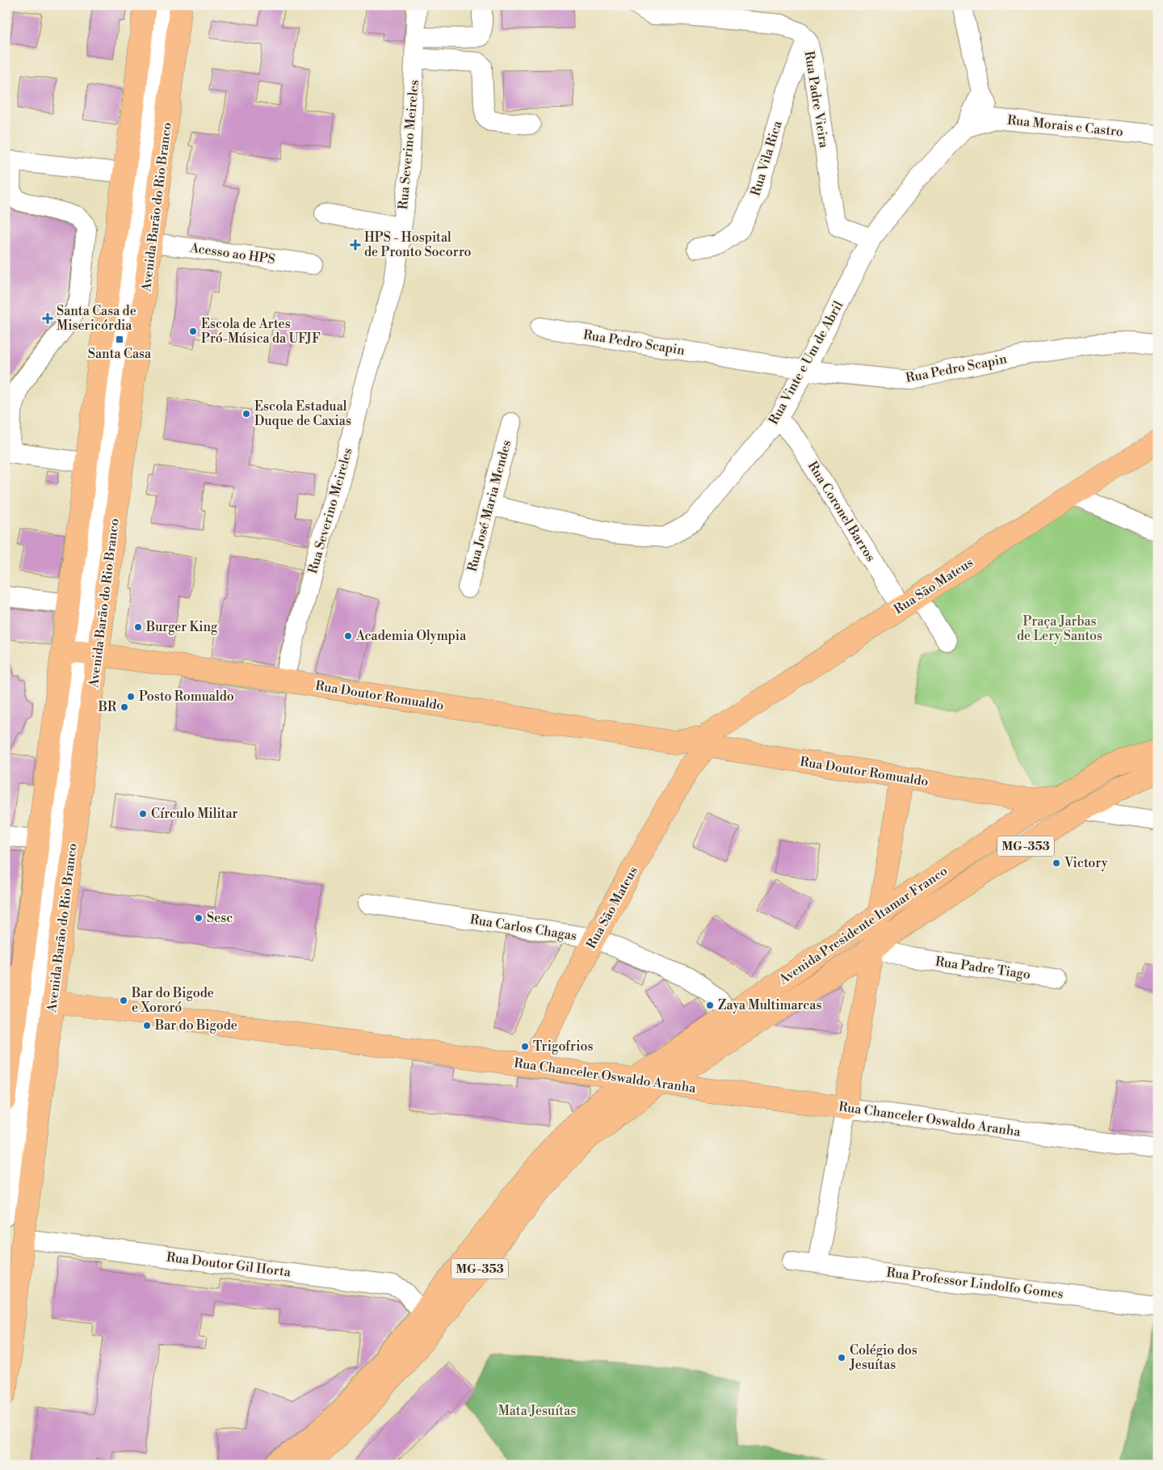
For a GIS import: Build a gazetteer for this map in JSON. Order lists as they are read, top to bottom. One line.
{"streets":{"main road":["Avenida Barão do Rio Branco","Rua São Mateus","Rua Doutor Romualdo","MG-353","Avenida Presidente Itamar Franco","Rua Chanceler Oswaldo Aranha"],"street":["Rua Padre Vieira","Rua Morais e Castro","Rua Severino Meireles","Rua Vila Rica","Acesso ao HPS","Rua Pedro Scapin","Rua Vinte e Um de Abril","Rua José Maria Mendes","Rua Coronel Barros","Rua Carlos Chagas","Rua Padre Tiago","Rua Doutor Gil Horta","Rua Professor Lindolfo Gomes"]},"crossings":[["Rua Padre Vieira","Rua Vila Rica"],["Rua Padre Vieira","Rua Vinte e Um de Abril"],["Rua Severino Meireles","Rua Doutor Romualdo"],["Avenida Barão do Rio Branco","Acesso ao HPS"],["Avenida Barão do Rio Branco","Rua Doutor Romualdo"],["Avenida Barão do Rio Branco","Rua Chanceler Oswaldo Aranha"],["Avenida Barão do Rio Branco","Rua Doutor Gil Horta"],["Rua Pedro Scapin","Rua Vinte e Um de Abril"],["Rua Vinte e Um de Abril","Rua José Maria Mendes"],["Rua Vinte e Um de Abril","Rua Coronel Barros"],["Rua Coronel Barros","Rua São Mateus"],["Rua São Mateus","Rua Doutor Romualdo"],["Rua São Mateus","Rua Carlos Chagas"],["Rua São Mateus","Rua Chanceler Oswaldo Aranha"],["Rua Doutor Romualdo","Avenida Presidente Itamar Franco"],["Avenida Presidente Itamar Franco","Rua Carlos Chagas"],["Avenida Presidente Itamar Franco","Rua Padre Tiago"],["Avenida Presidente Itamar Franco","Rua Chanceler Oswaldo Aranha"],["Avenida Presidente Itamar Franco","Rua Doutor Gil Horta"]],"parks":["Praça Jarbas de Lery Santos","Mata Jesuítas"],"places":{"health":["HPS - Hospital de Pronto Socorro","Santa Casa de Misericórdia"],"other":["Escola de Artes Pró-Música da UFJF","Escola Estadual Duque de Caxias","Burger King","Academia Olympia","Posto Romualdo","BR","Círculo Militar","Victory","Sesc","Bar do Bigode e Xororó","Zaya Multimarcas","Bar do Bigode","Trigofrios","Colégio dos Jesuítas"],"transit":["Santa Casa"]}}
